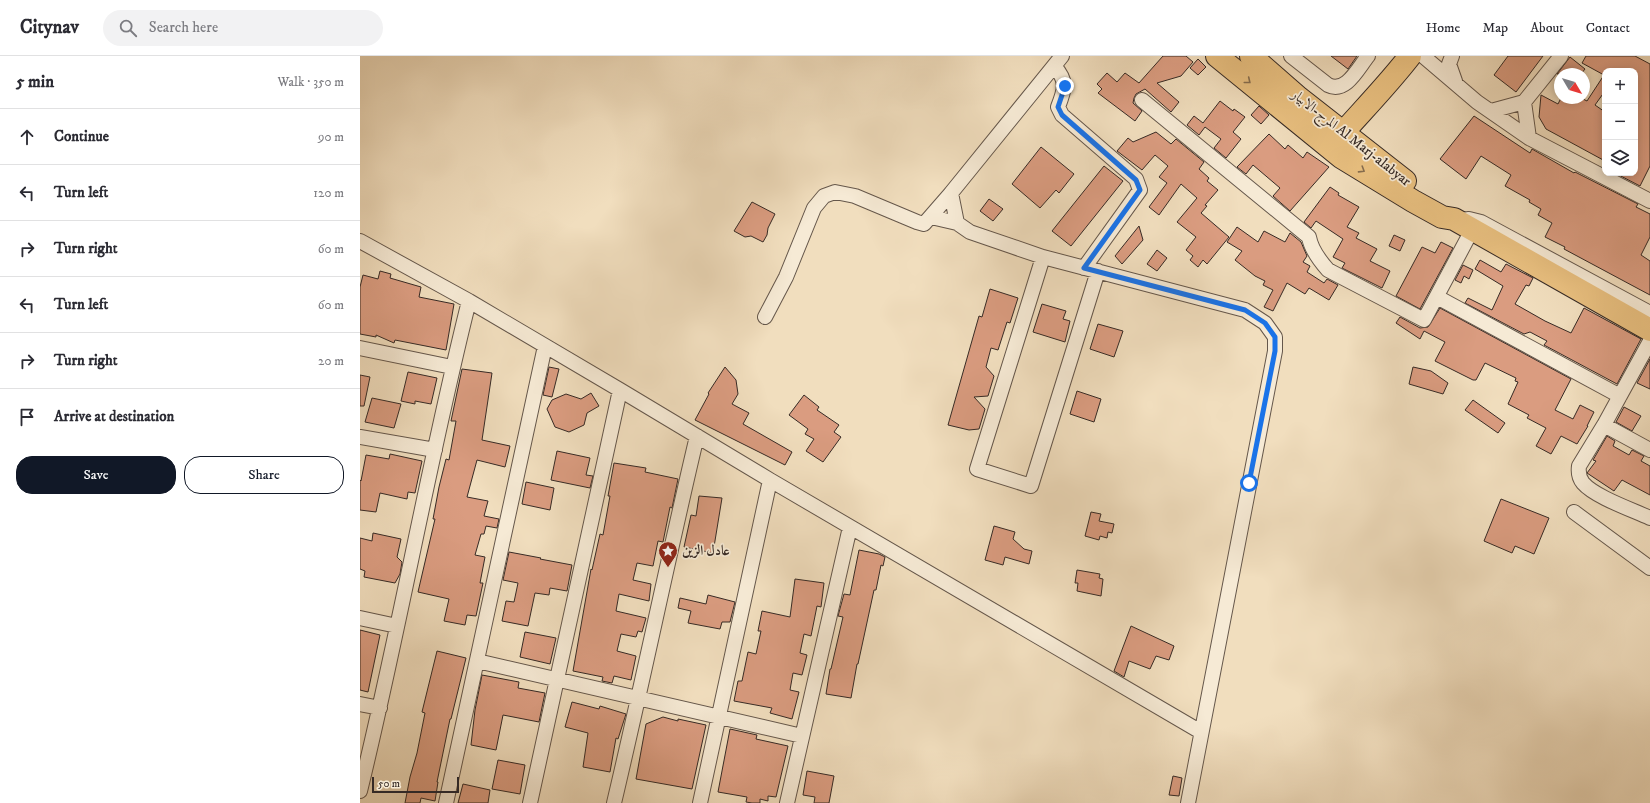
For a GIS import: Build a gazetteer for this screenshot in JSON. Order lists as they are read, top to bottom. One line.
{"streets":{"main road":["المرج-الابيار Al Marj-alabyar"]},"places":{"place":["عادل الزين"]},"scale_bar":"50 m","north":"bottom right","page":{"header":"Citynav","search":"Search here","nav":["Home","Map","About","Contact"],"heading":["5 min","Walk · 350 m"],"map_buttons":["+","−"],"list":[["Continue","90 m"],["Turn left","120 m"],["Turn right","60 m"],["Turn left","60 m"],["Turn right","20 m"],"Arrive at destination"],"buttons":["Save","Share"],"scale":"50 m"}}
